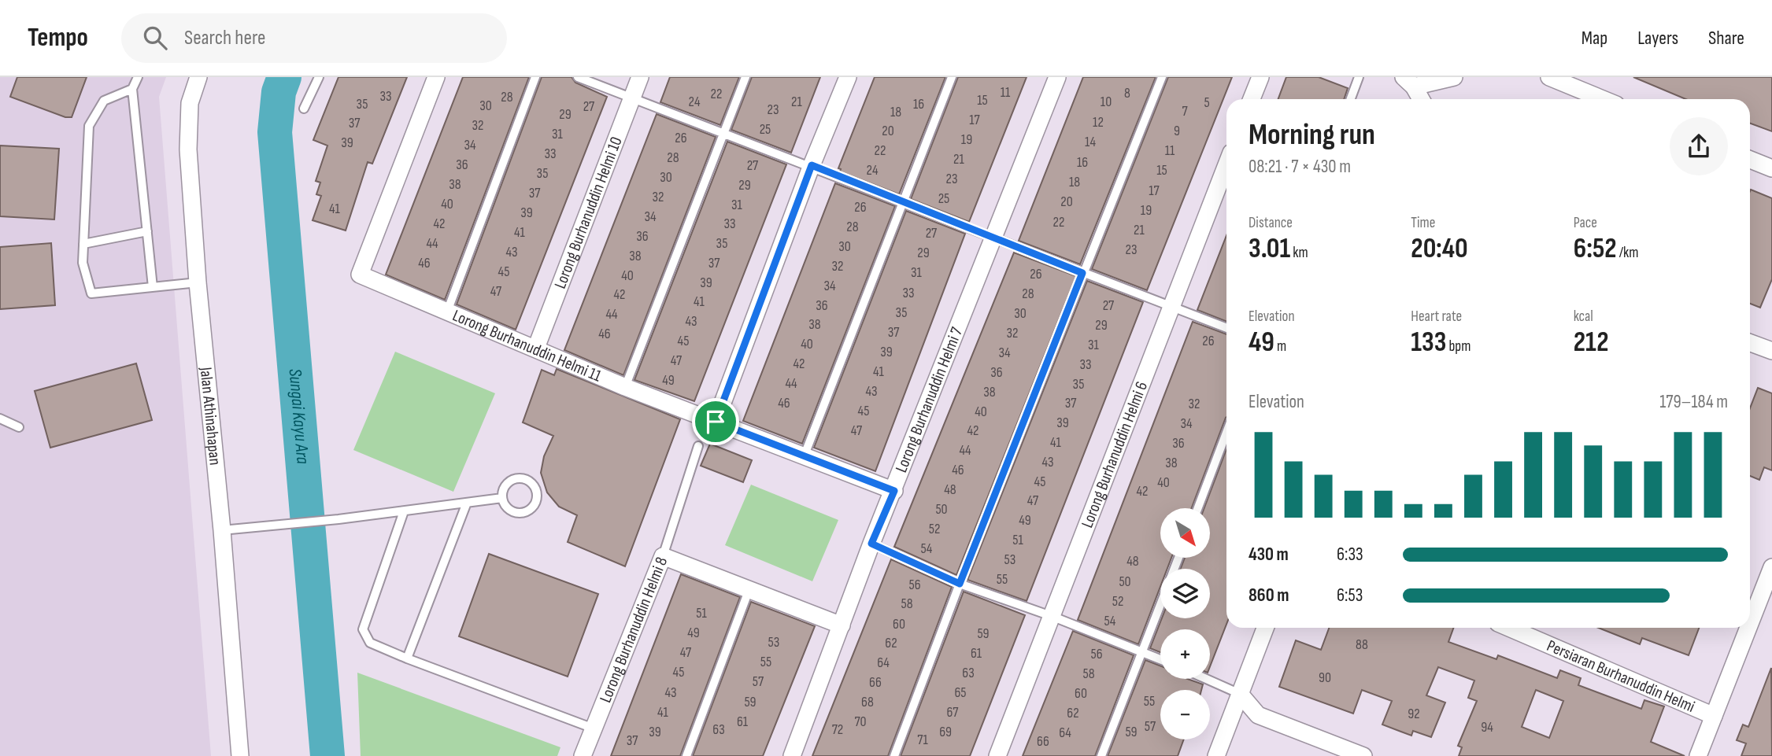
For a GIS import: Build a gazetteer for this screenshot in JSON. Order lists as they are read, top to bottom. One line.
{"streets":{"street":["Lorong Burhanuddin Helmi 10","Lorong Burhanuddin Helmi 11","Lorong Burhanuddin Helmi 7","Jalan Athinahapan","Lorong Burhanuddin Helmi 6","Lorong Burhanuddin Helmi 8","Persiaran Burhanuddin Helmi"]},"crossings":[["Lorong Burhanuddin Helmi 10","Lorong Burhanuddin Helmi 11"],["Lorong Burhanuddin Helmi 11","Lorong Burhanuddin Helmi 7"],["Lorong Burhanuddin Helmi 7","Lorong Burhanuddin Helmi 8"]],"water":["Sungai Kayu Ara"],"house_numbers":["11","8","22","33","28","15","24","21","10","5","35","16","30","27","23","7","18","29","17","12","37","32","25","20","9","31","26","19","14","39","34","22","11","33","28","21","16","36","27","24","15","35","30","23","18","38","29","17","37","32","25","20","40","31","26","41","19","39","34","22","42","33","28","21","41","27","36","44","35","30","23","43","29","38","46","37","32","45","31","26","40","39","34","47","33","28","42","41","36","27","35","30","44","43","38","29","37","32","46","45","26","40","31","39","34","47","42","33","41","36","49","44","35","43","38","46","37","32","45","40","39","34","47","42","41","36","44","43","38","46","45","40","48","42","47","50","49","52","51","54","53","48","55","50","56","52","58","51","54","60","49","59","53","62","88","47","61","56","55","64","45","63","58","90","57","66","43","65","60","55","59","68","41","67","62","92","61","70","57","94","63","72","39","69","59","64","71","37","66"],"north":"bottom right","page":{"header":"Tempo","search":"Search here","nav":["Map","Layers","Share"],"heading":["Morning run","08:21 · 7 × 430 m"],"stats":[["Distance","3.01 km"],["Time","20:40"],["Pace","6:52 /km"],["Elevation","49 m"],["Heart rate","133 bpm"],["kcal","212"]],"chart":["Elevation","179–184 m"],"map_buttons":["+","−"],"list":[{"name":"430 m","note":"6:33"},{"name":"860 m","note":"6:53"}]}}
